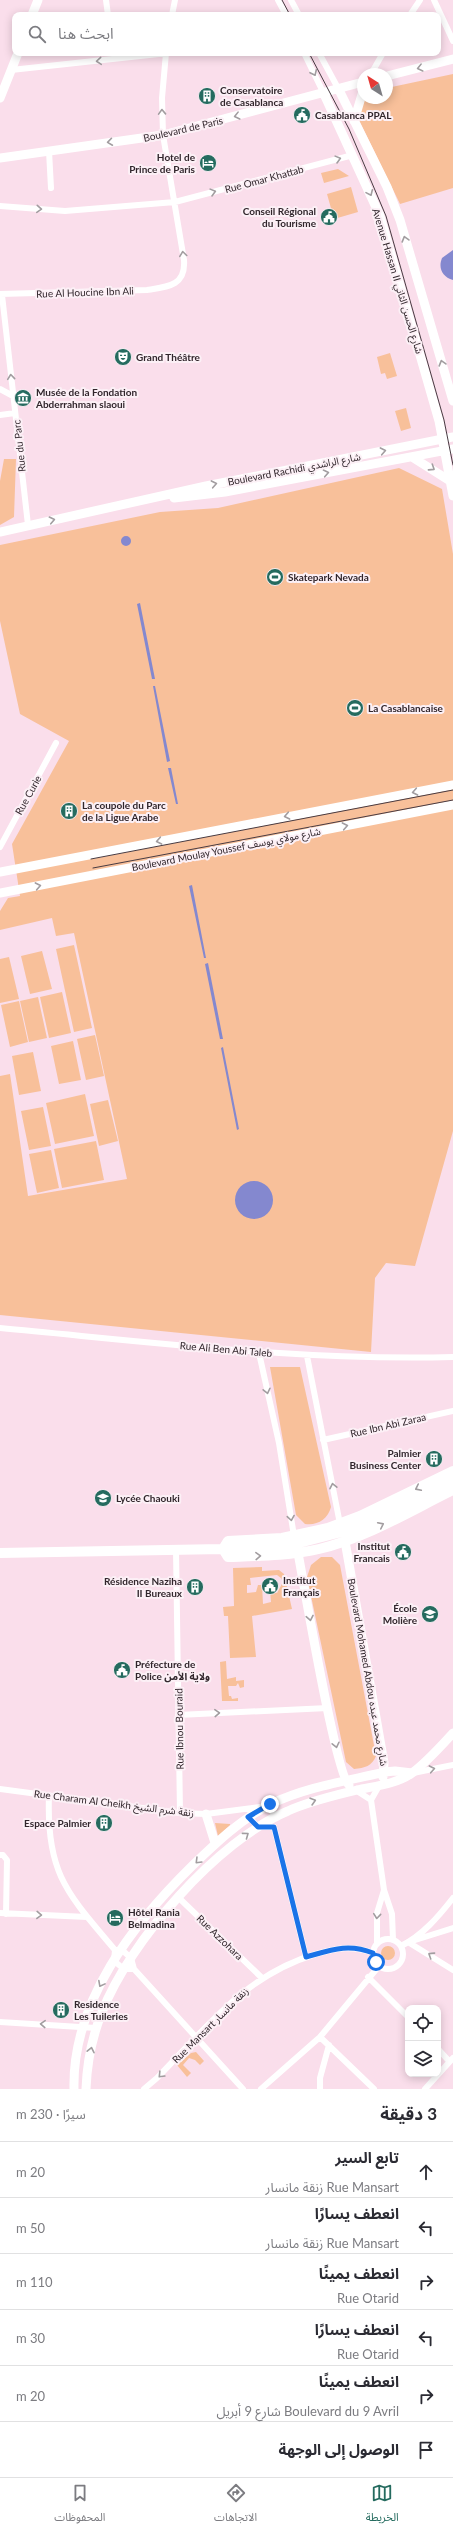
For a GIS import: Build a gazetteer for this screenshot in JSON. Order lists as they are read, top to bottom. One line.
{"streets":{"street":["Boulevard de Paris","Rue Omar Khattab","Avenue Hassan II شارع الحسن الثاني","Rue Al Houcine Ibn Ali","Rue du Parc","Boulevard Rachidi شارع الراشدي","Rue Curie","Boulevard Moulay Youssef شارع مولاي يوسف","Rue Ali Ben Abi Taleb","Rue Ibn Abi Zaraa","Boulevard Mohamed Abdou شارع محمد عبده","Rue Ibnou Bouraid","Rue Charam Al Cheikh زنقة شرم الشيخ","Rue Azzohara","Rue Mansart زنقة مانسار"]},"crossings":[["Boulevard de Paris","Avenue Hassan II شارع الحسن الثاني"],["Rue Omar Khattab","Avenue Hassan II شارع الحسن الثاني"],["Rue Omar Khattab","Rue Al Houcine Ibn Ali"],["Avenue Hassan II شارع الحسن الثاني","Boulevard Rachidi شارع الراشدي"],["Rue Al Houcine Ibn Ali","Rue du Parc"],["Rue du Parc","Boulevard Rachidi شارع الراشدي"],["Rue Ibnou Bouraid","Rue Charam Al Cheikh زنقة شرم الشيخ"],["Rue Azzohara","Rue Mansart زنقة مانسار"]],"one_way":["Boulevard de Paris","Rue Omar Khattab","Rue du Parc","Boulevard Rachidi شارع الراشدي"],"places":{"building":["Conservatoire de Casablanca","La coupole du Parc de la Ligue Arabe","Palmier Business Center","Résidence Naziha II Bureaux","Espace Palmier","Residence Les Tuileries"],"public building":["Casablanca PPAL","Conseil Régional du Tourisme","Institut Francais","Institut Français","Préfecture de Police ولاية الأمن"],"hotel":["Hotel de Prince de Paris","Hôtel Rania Belmadina"],"theatre":["Grand Théâtre"],"museum":["Musée de la Fondation Abderrahman slaoui"],"sports":["Skatepark Nevada","La Casablancaise"],"school or university":["Lycée Chaouki","École Molière"]},"north":"top left","page":{"search":"ابحث هنا","heading":["3 دقيقة","سيرًا · 230 m"],"list":[["تابع السير","Rue Mansart زنقة مانسار","20 m"],["انعطف يسارًا","Rue Mansart زنقة مانسار","50 m"],["انعطف يمينًا","Rue Otarid","110 m"],["انعطف يسارًا","Rue Otarid","30 m"],["انعطف يمينًا","Boulevard du 9 Avril شارع 9 أبريل","20 m"],"الوصول إلى الوجهة"],"nav":["الخريطة","الاتجاهات","المحفوظات"]}}
